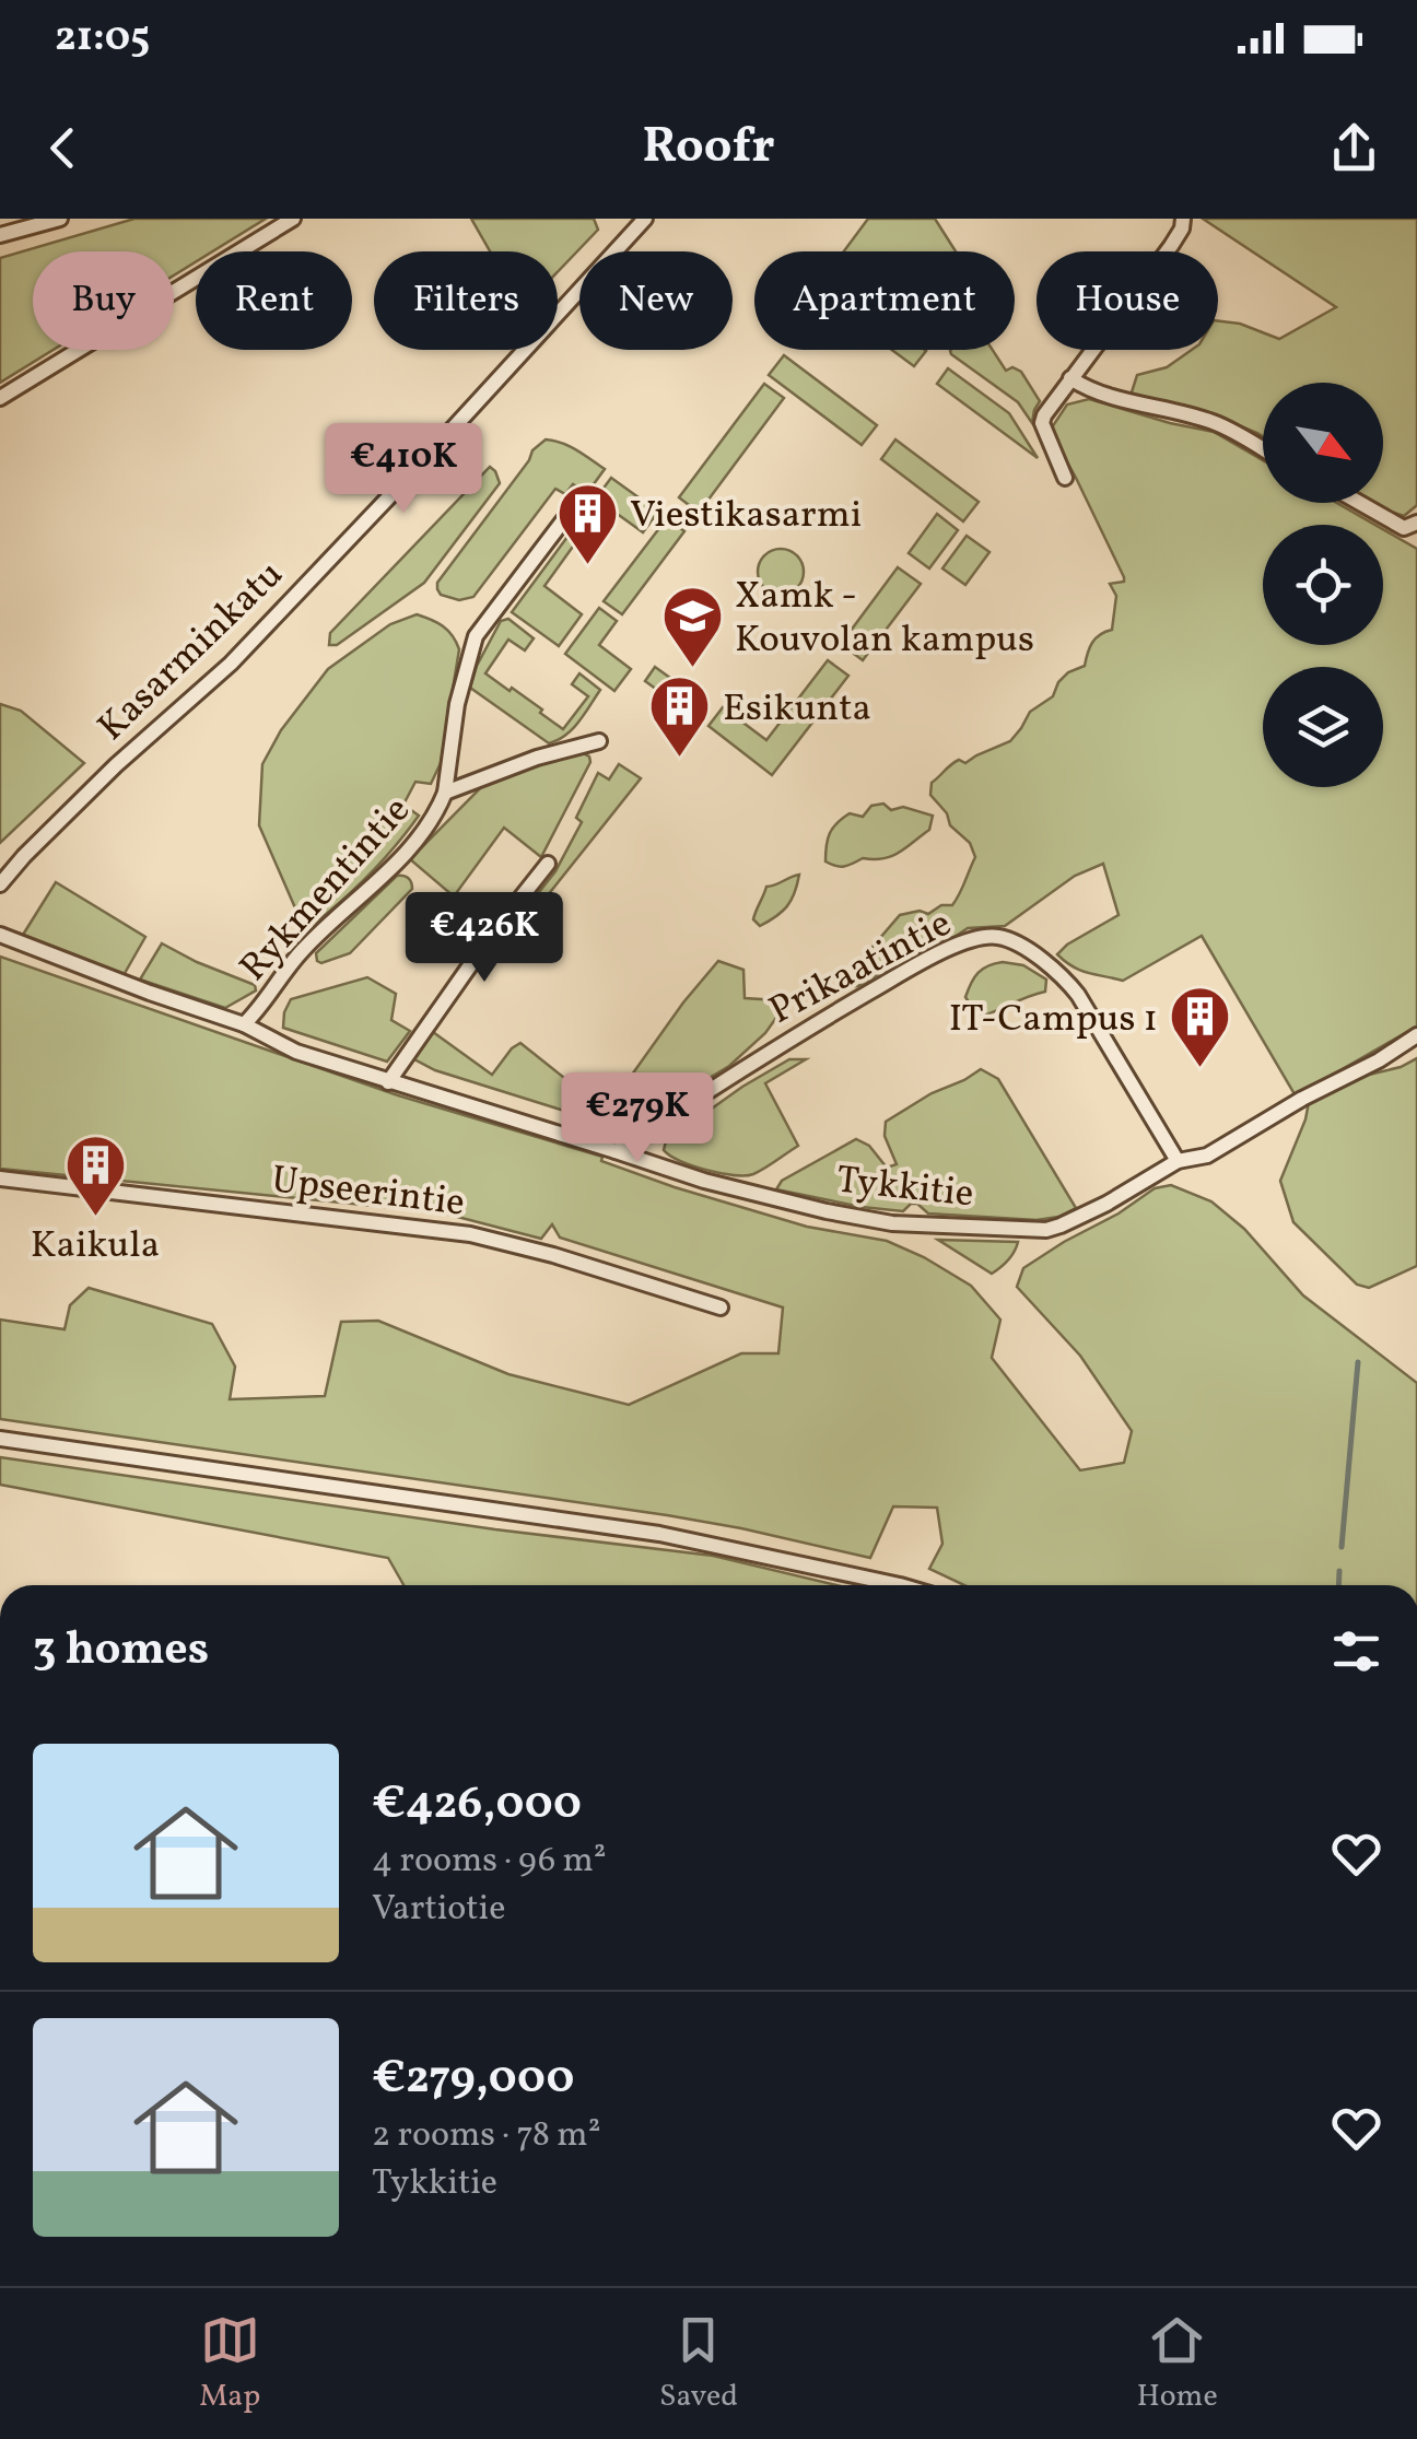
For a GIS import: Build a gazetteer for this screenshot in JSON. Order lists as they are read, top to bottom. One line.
{"streets":{"street":["Kasarminkatu","Rykmentintie","Prikaatintie","Tykkitie","Upseerintie"]},"crossings":[["Prikaatintie","Tykkitie"]],"places":{"building":["Viestikasarmi","Esikunta","IT-Campus 1","Kaikula"],"school or university":["Xamk - Kouvolan kampus"]},"north":"bottom right","page":{"status":"21:05","header":"Roofr","chip":["Buy","Rent","Filters","New","Apartment","House"],"price":["€410K","€426K","€279K"],"heading":"3 homes","list":[{"name":"€426,000","note":"4 rooms · 96 m² · Vartiotie"},{"name":"€279,000","note":"2 rooms · 78 m² · Tykkitie"}],"tabs":["Map","Saved","Home"]}}
